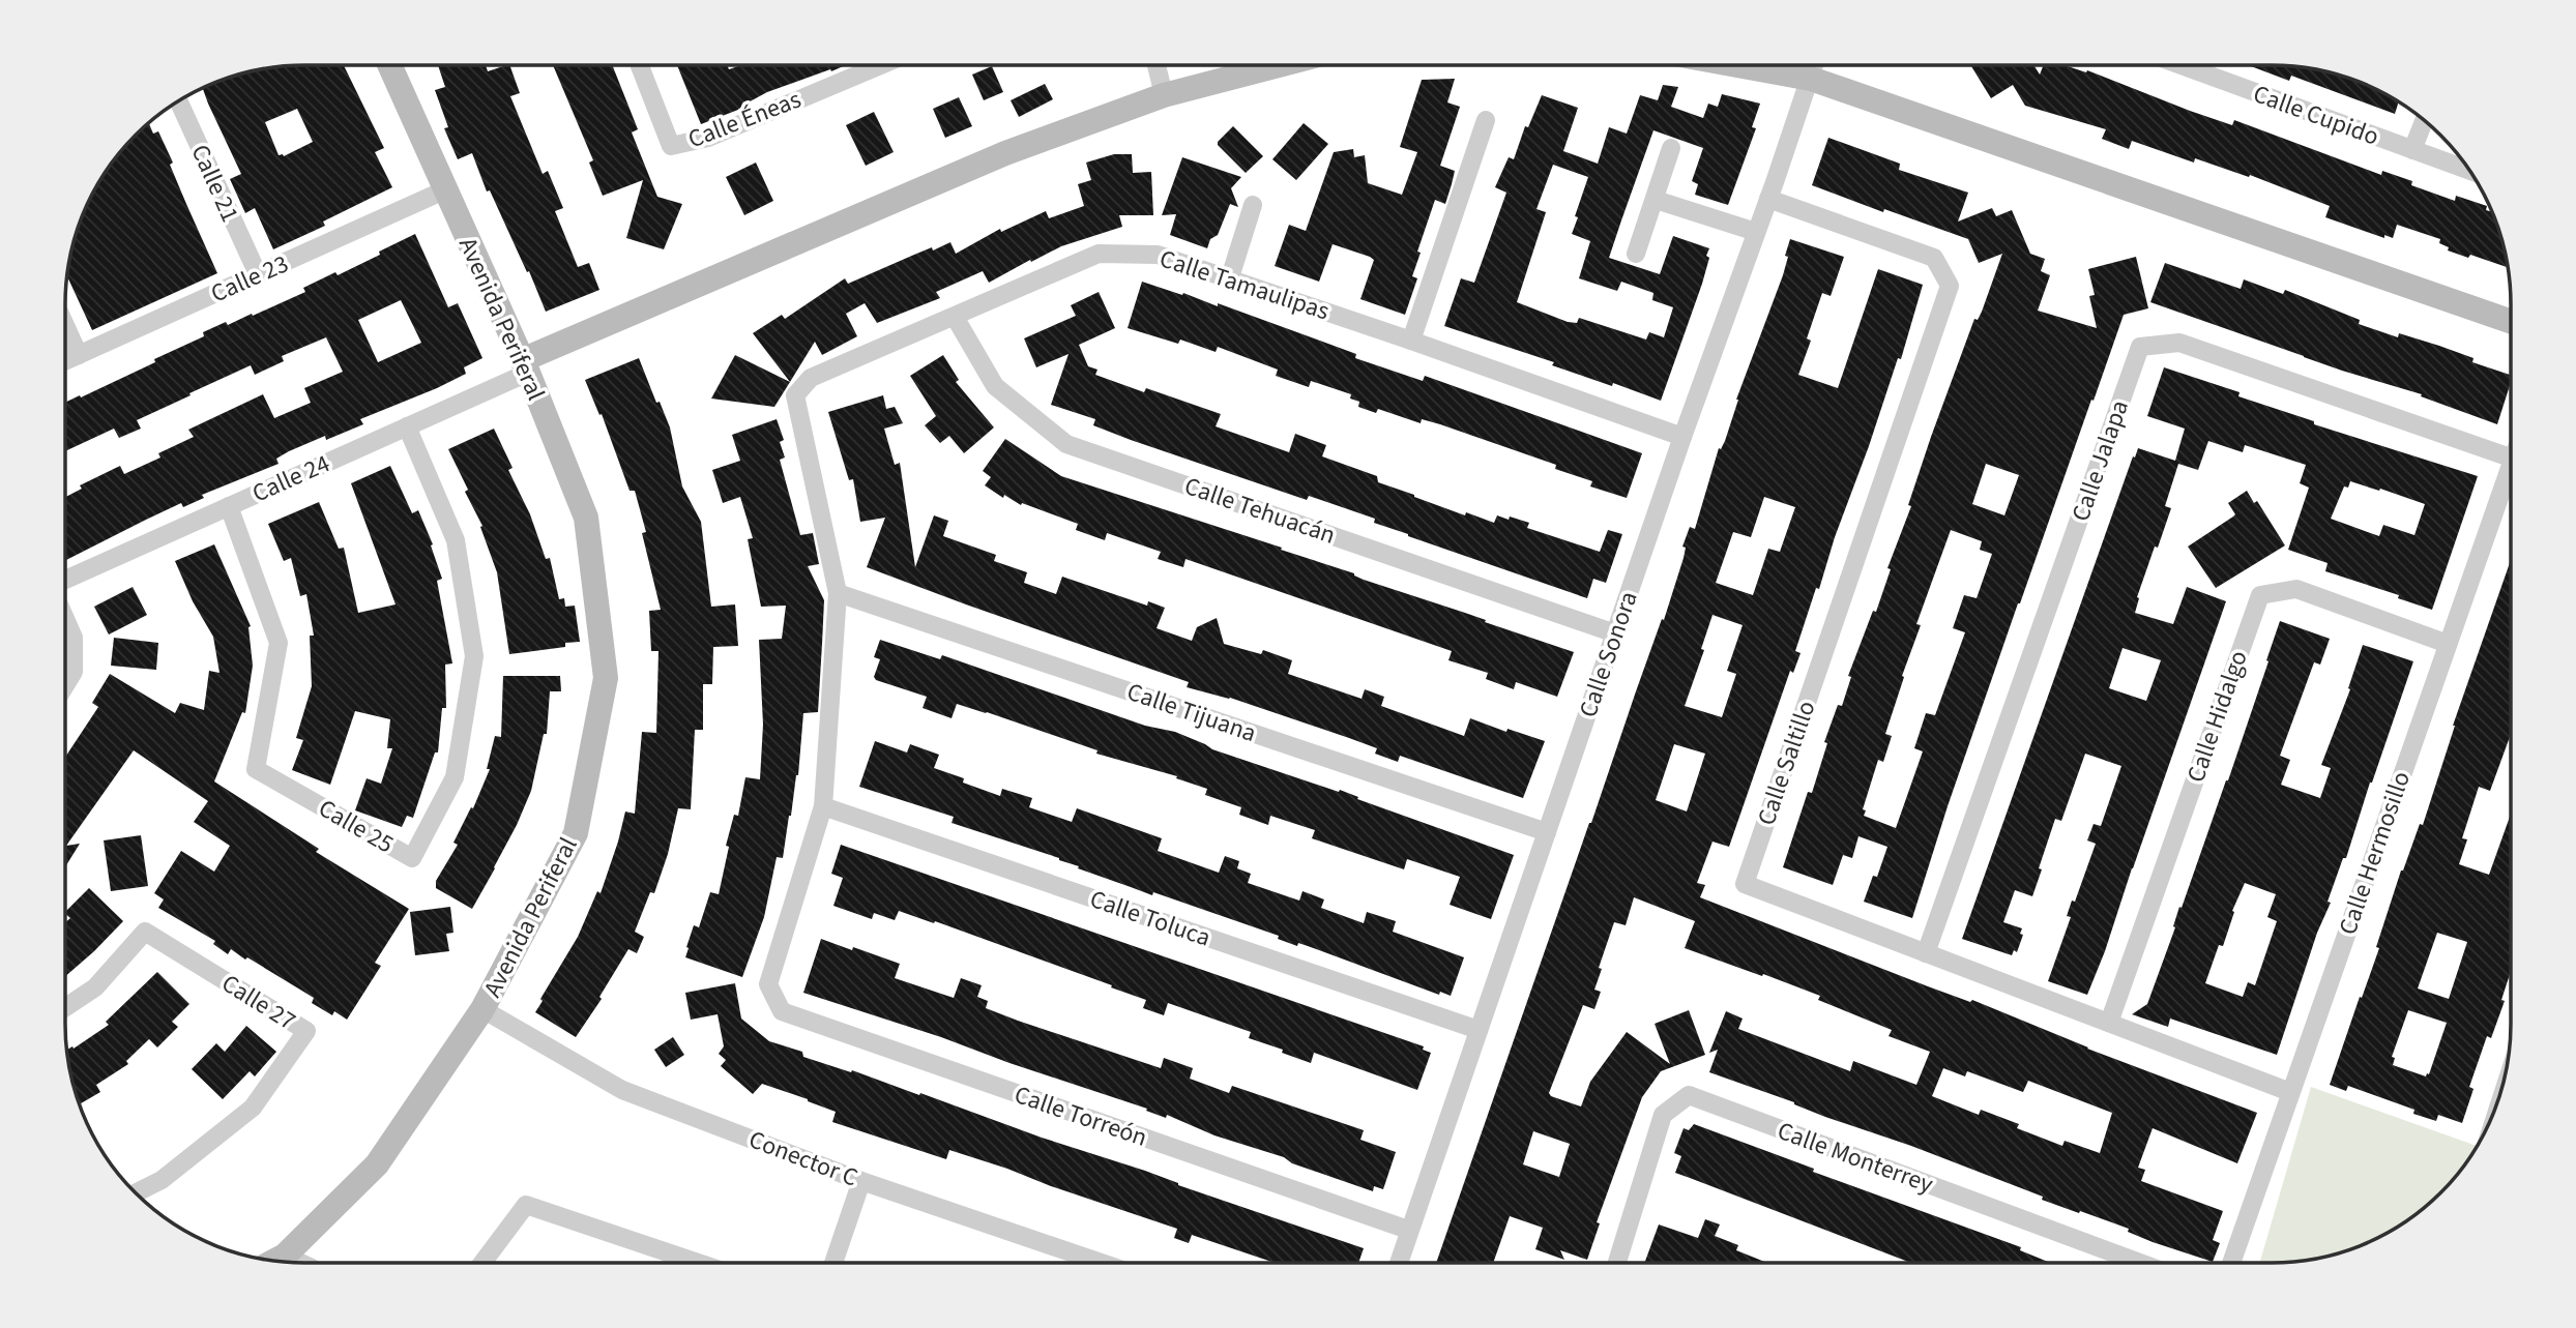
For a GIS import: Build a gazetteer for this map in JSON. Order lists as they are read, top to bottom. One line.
{"streets":{"street":["Calle Cupido","Calle Éneas","Calle 21","Calle 23","Calle Tamaulipas","Avenida Periferal","Calle Jalapa","Calle 24","Calle Tehuacán","Calle Sonora","Calle Tijuana","Calle Hidalgo","Calle Saltillo","Calle 25","Calle Hermosillo","Calle Toluca","Calle 27","Calle Torreón","Calle Monterrey","Conector C"]},"crossings":[["Calle 21","Calle 23"],["Calle 23","Avenida Periferal"],["Calle Tamaulipas","Calle Tehuacán"],["Calle Tamaulipas","Calle Sonora"],["Calle Tamaulipas","Calle Tijuana"],["Avenida Periferal","Calle 24"],["Avenida Periferal","Conector C"],["Calle Jalapa","Calle Saltillo"],["Calle 24","Calle 25"],["Calle Tehuacán","Calle Sonora"],["Calle Sonora","Calle Tijuana"],["Calle Sonora","Calle Saltillo"],["Calle Sonora","Calle Toluca"],["Calle Sonora","Calle Torreón"],["Calle Hidalgo","Calle Saltillo"],["Calle Hidalgo","Calle Hermosillo"],["Calle Saltillo","Calle Hermosillo"],["Calle Toluca","Calle Torreón"]]}
